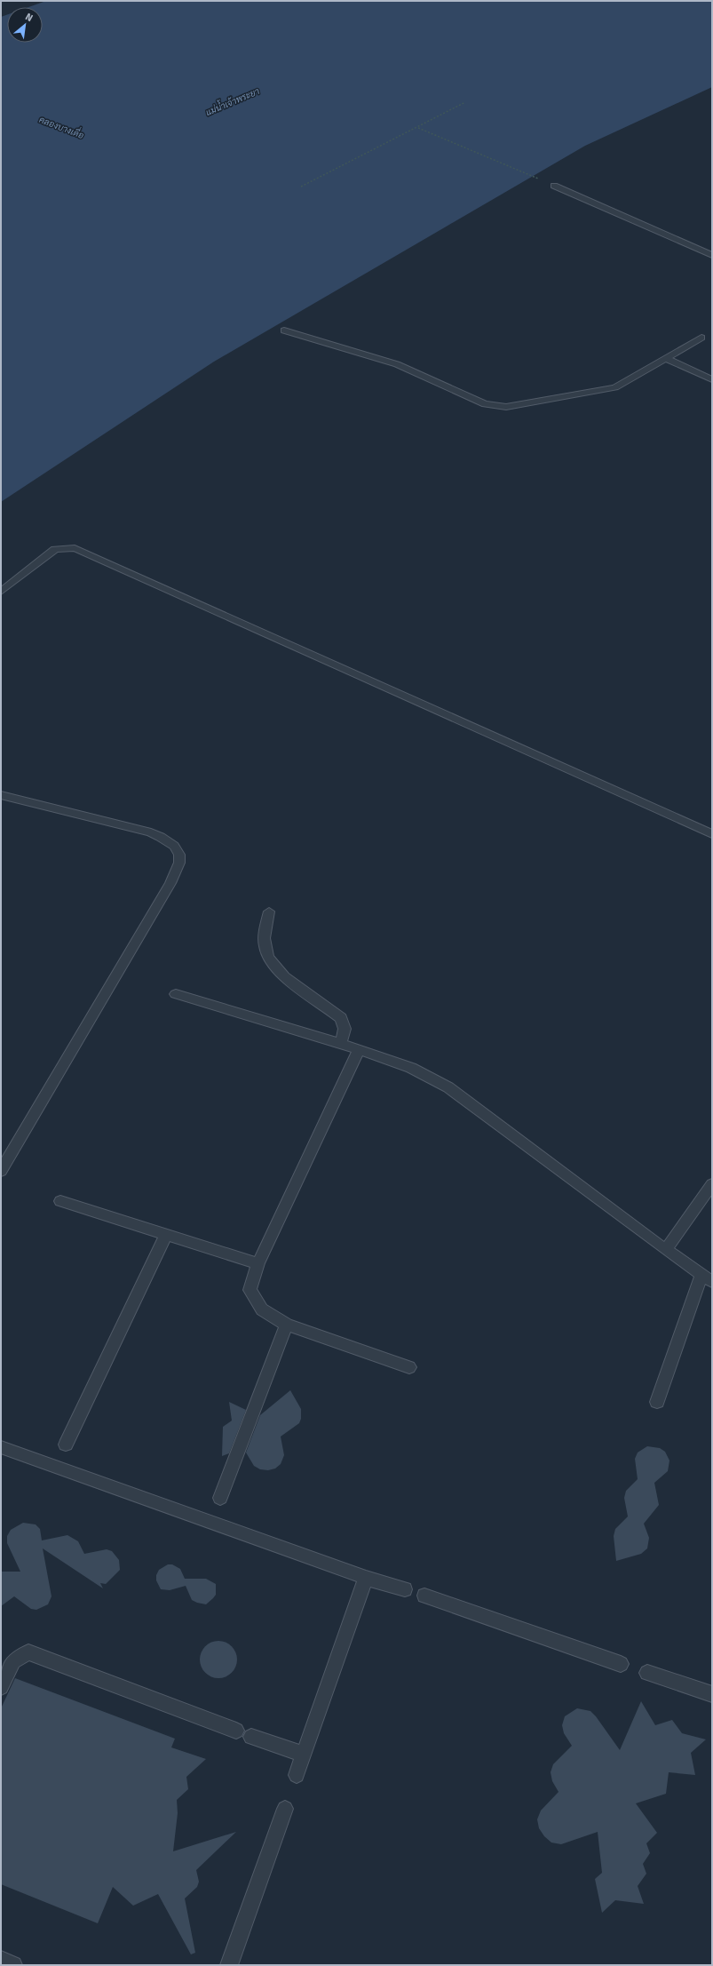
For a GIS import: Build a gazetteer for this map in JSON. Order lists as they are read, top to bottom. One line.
{"water":["แม่น้ำเจ้าพระยา","คลองบางเดื่อ"],"north":"top right"}
